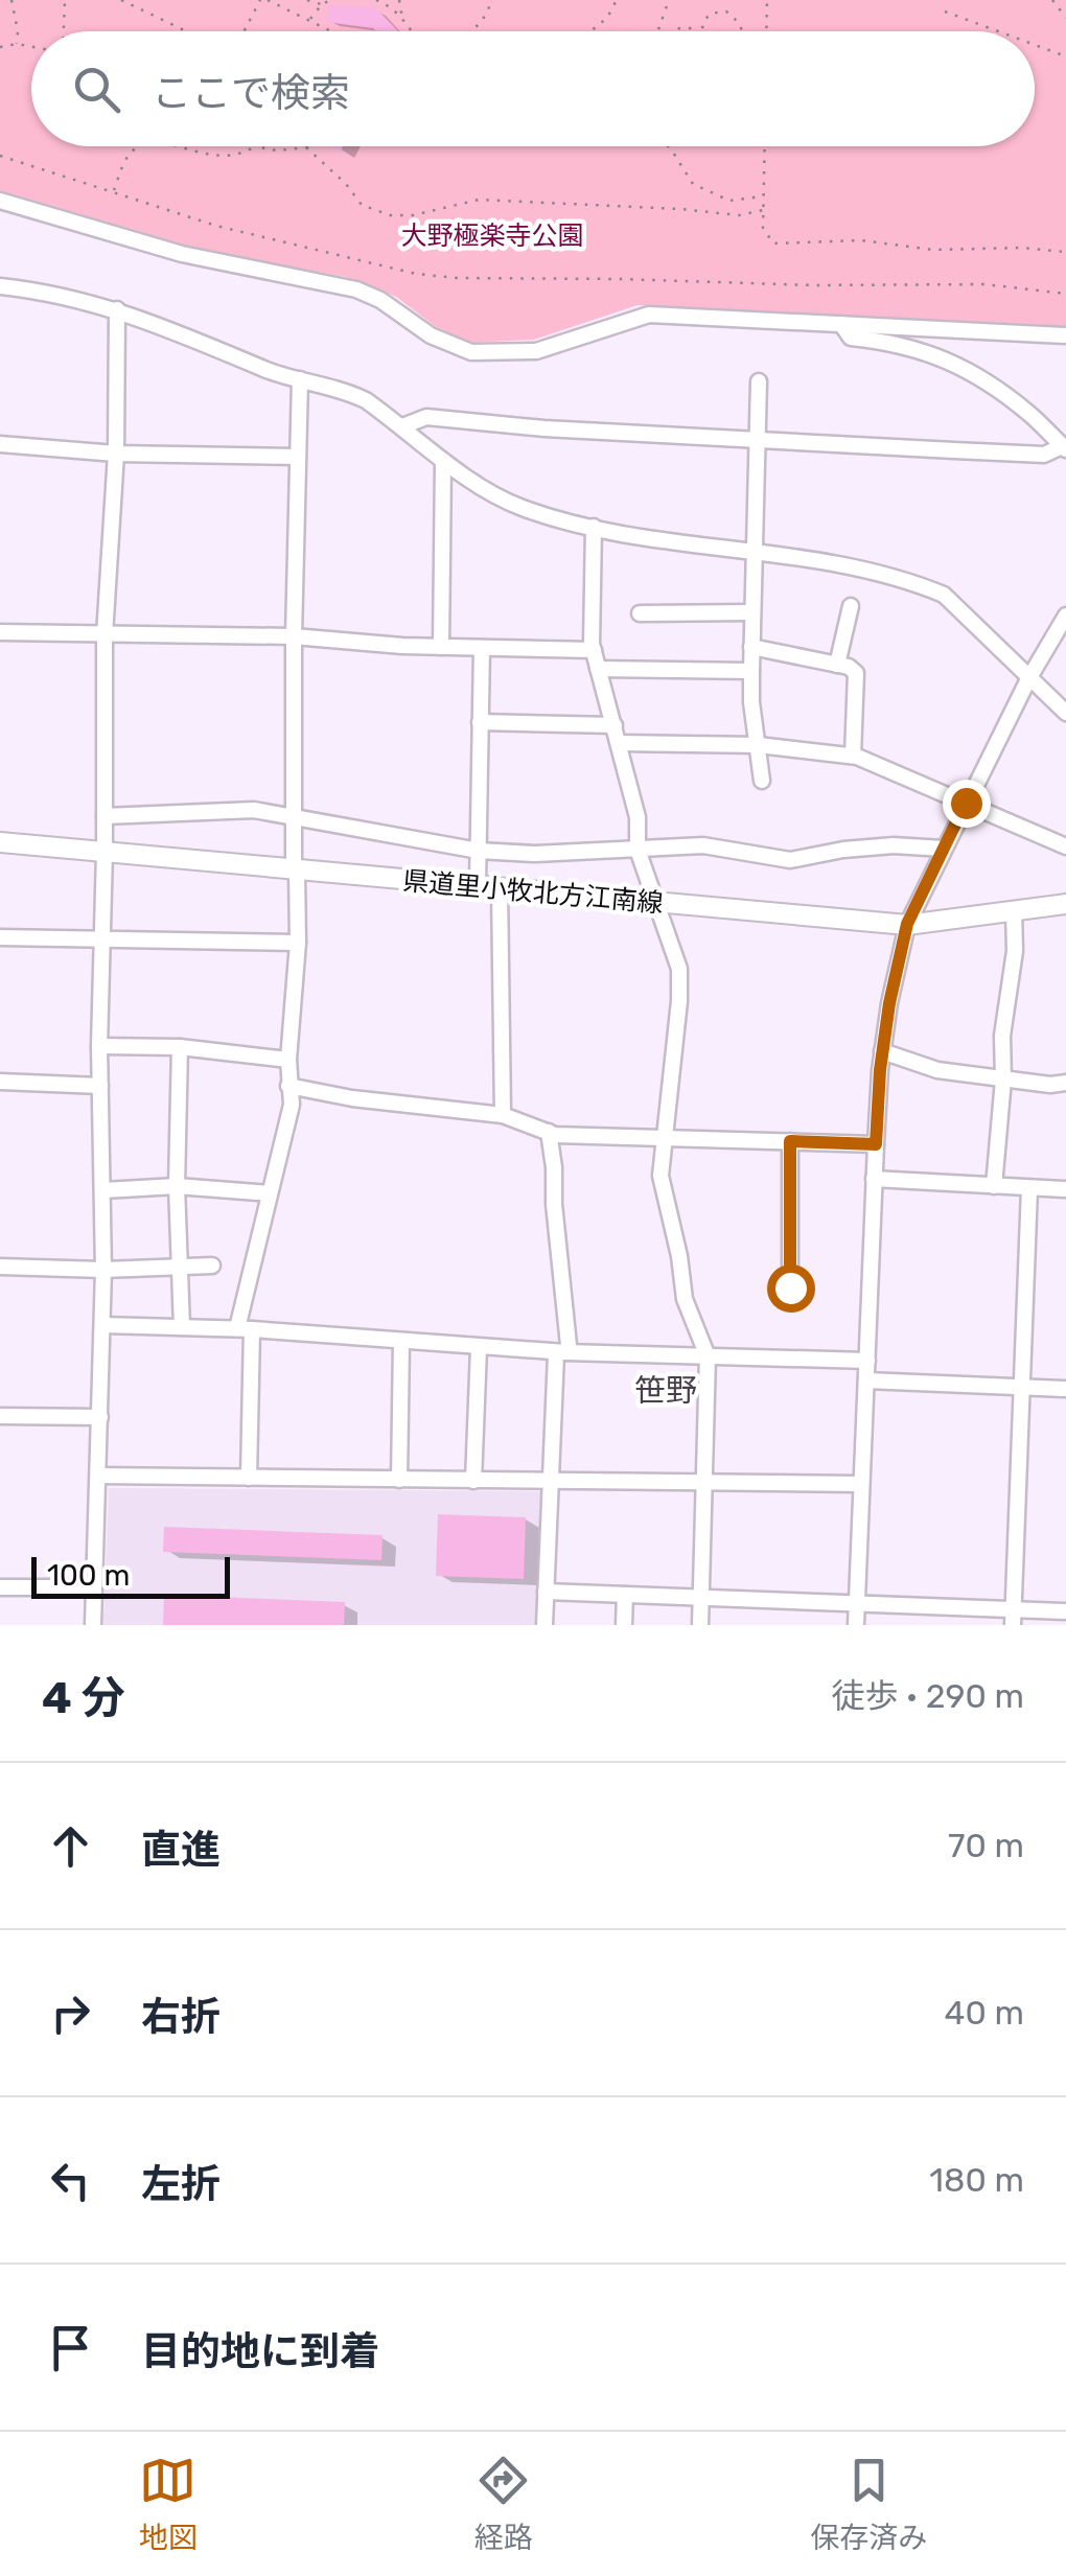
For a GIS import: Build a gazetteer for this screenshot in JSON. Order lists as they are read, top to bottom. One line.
{"streets":{"main road":["県道里小牧北方江南線"]},"districts":["笹野"],"parks":["大野極楽寺公園"],"scale_bar":"100 m","page":{"search":"ここで検索","scale":"100 m","heading":["4 分","徒歩 · 290 m"],"list":[["直進","70 m"],["右折","40 m"],["左折","180 m"],"目的地に到着"],"nav":["地図","経路","保存済み"]}}
